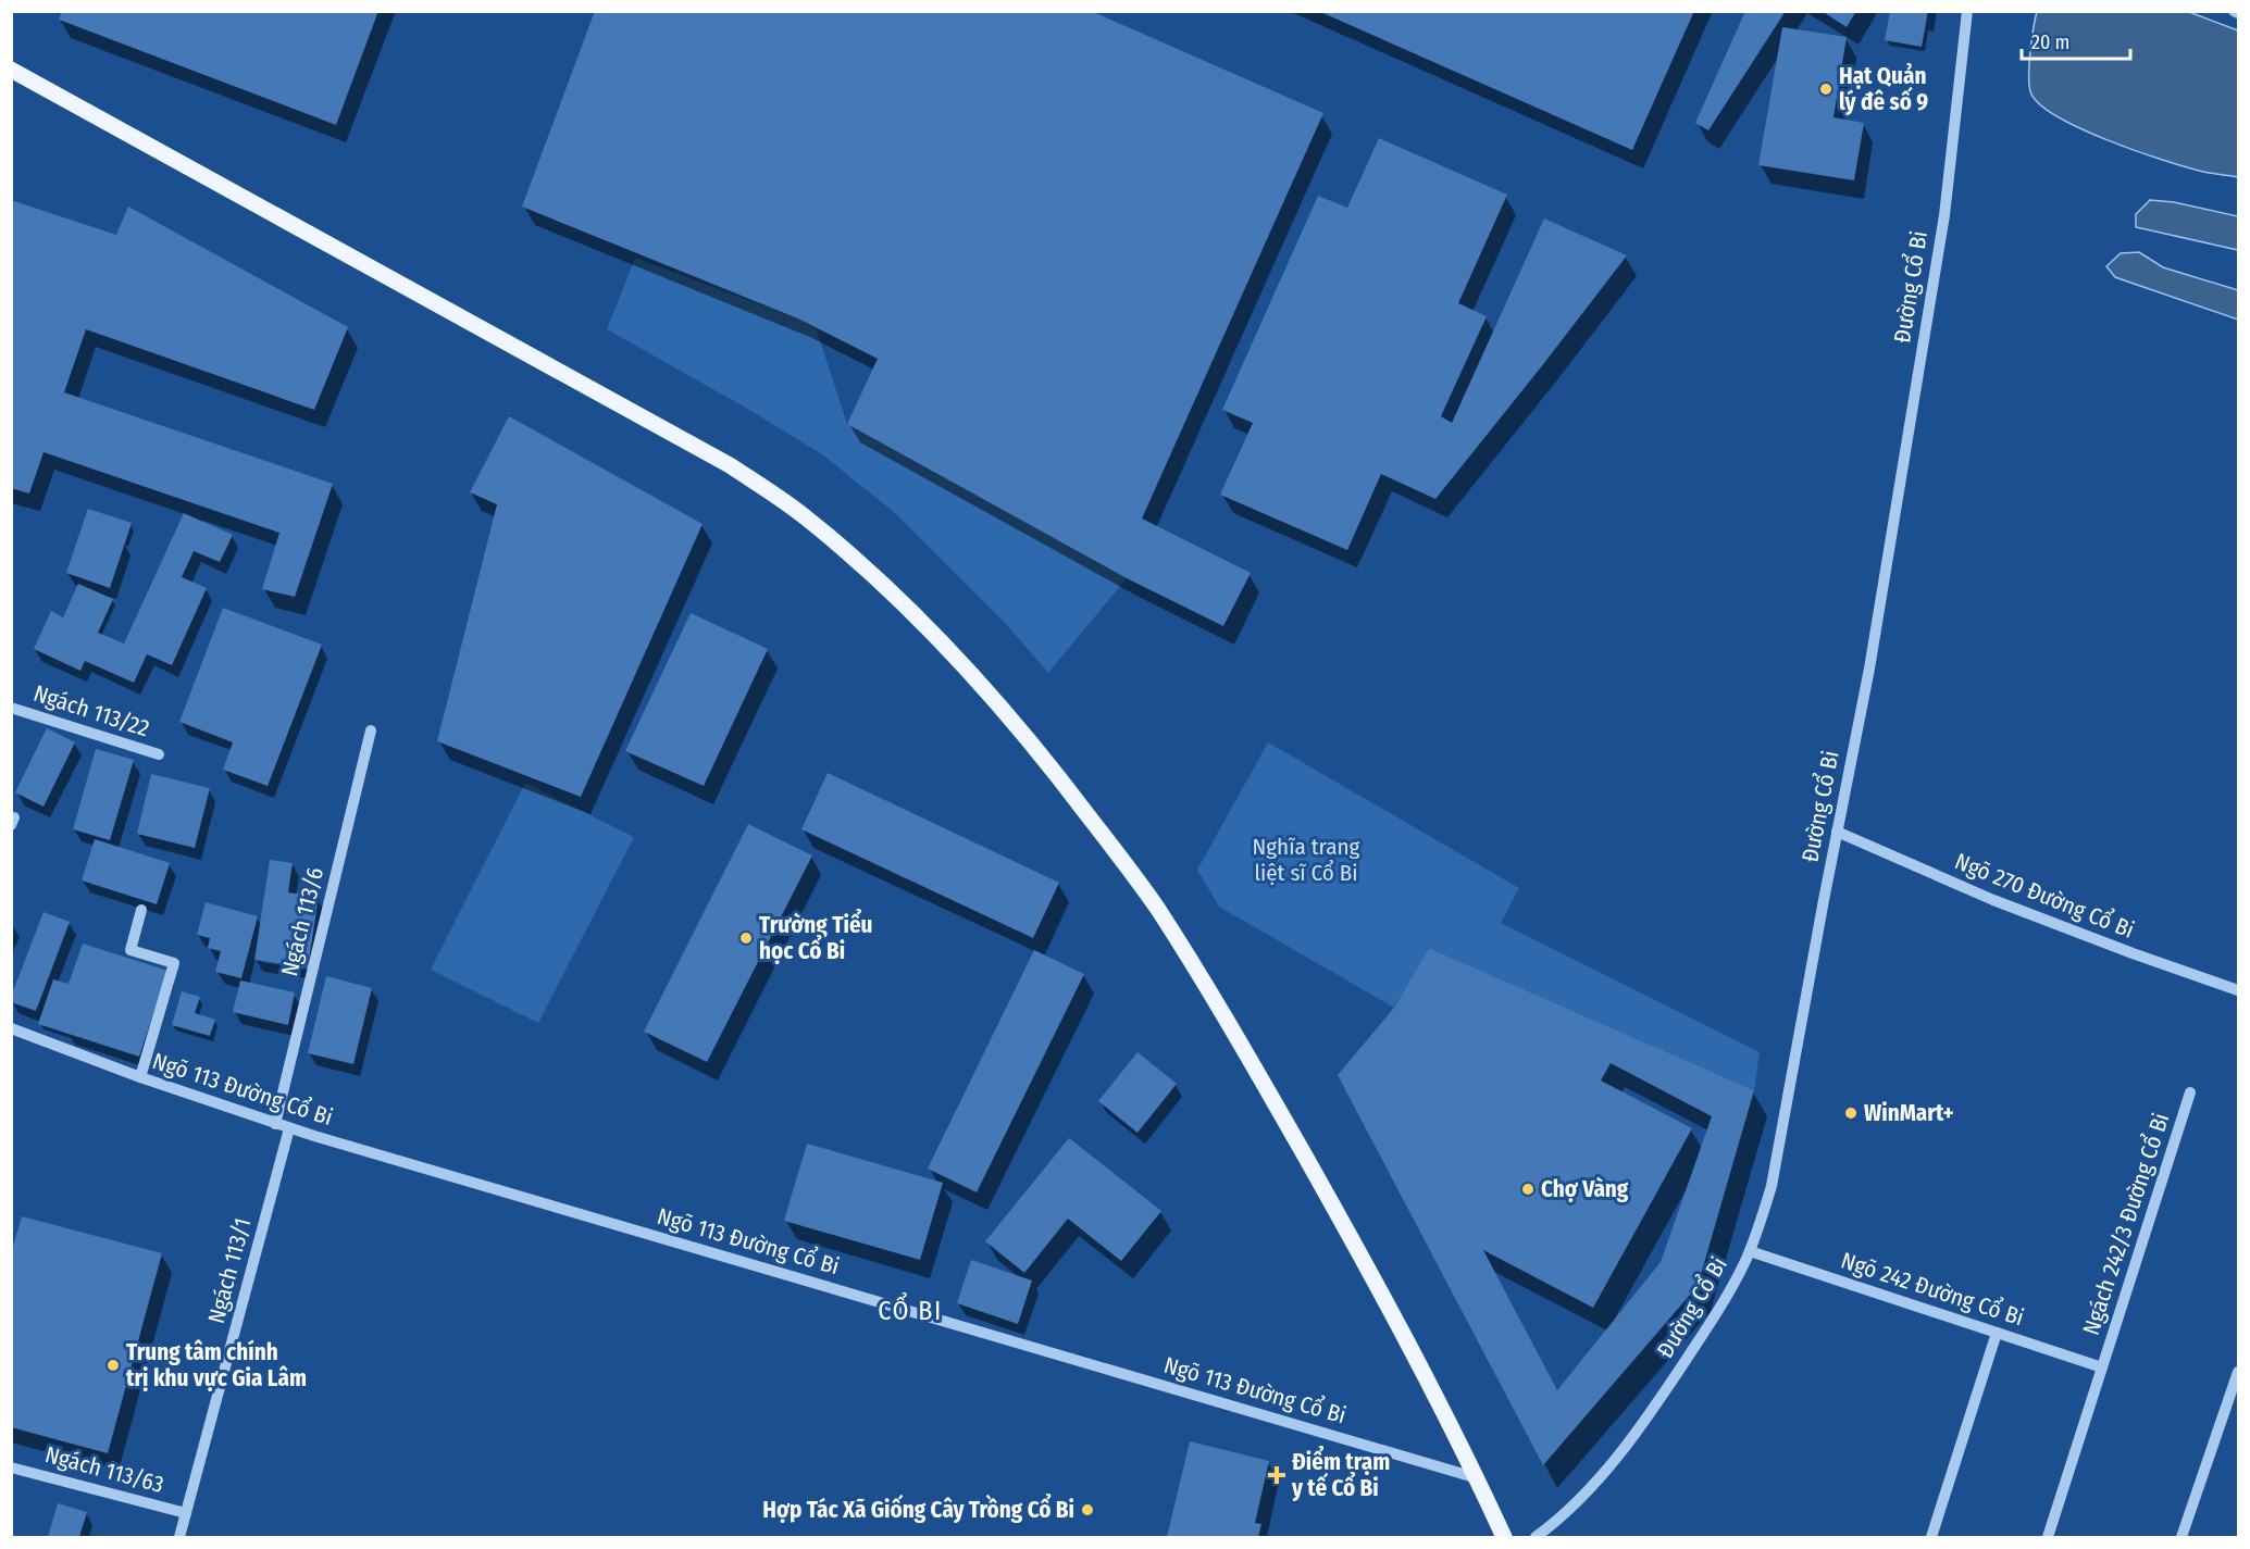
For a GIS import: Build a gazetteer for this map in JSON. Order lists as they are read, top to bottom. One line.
{"streets":{"street":["Đường Cổ Bi","Ngách 113/22","Ngõ 270 Đường Cổ Bi","Ngách 113/6","Ngõ 113 Đường Cổ Bi","Ngách 242/3 Đường Cổ Bi","Ngách 113/1","Ngõ 242 Đường Cổ Bi","Ngách 113/63"]},"crossings":[["Đường Cổ Bi","Ngõ 270 Đường Cổ Bi"],["Đường Cổ Bi","Ngõ 242 Đường Cổ Bi"],["Ngách 113/6","Ngõ 113 Đường Cổ Bi"],["Ngõ 113 Đường Cổ Bi","Ngách 113/1"],["Ngách 242/3 Đường Cổ Bi","Ngõ 242 Đường Cổ Bi"],["Ngách 113/1","Ngách 113/63"]],"districts":["CỔ BI"],"parks":["Nghĩa trang liệt sĩ Cổ Bi"],"places":{"other":["Hạt Quản lý đê số 9","Trường Tiểu học Cổ Bi","WinMart+","Chợ Vàng","Trung tâm chính trị khu vực Gia Lâm","Hợp Tác Xã Giống Cây Trồng Cổ Bi"],"health":["Điểm trạm y tế Cổ Bi"]},"scale_bar":"20 m"}
